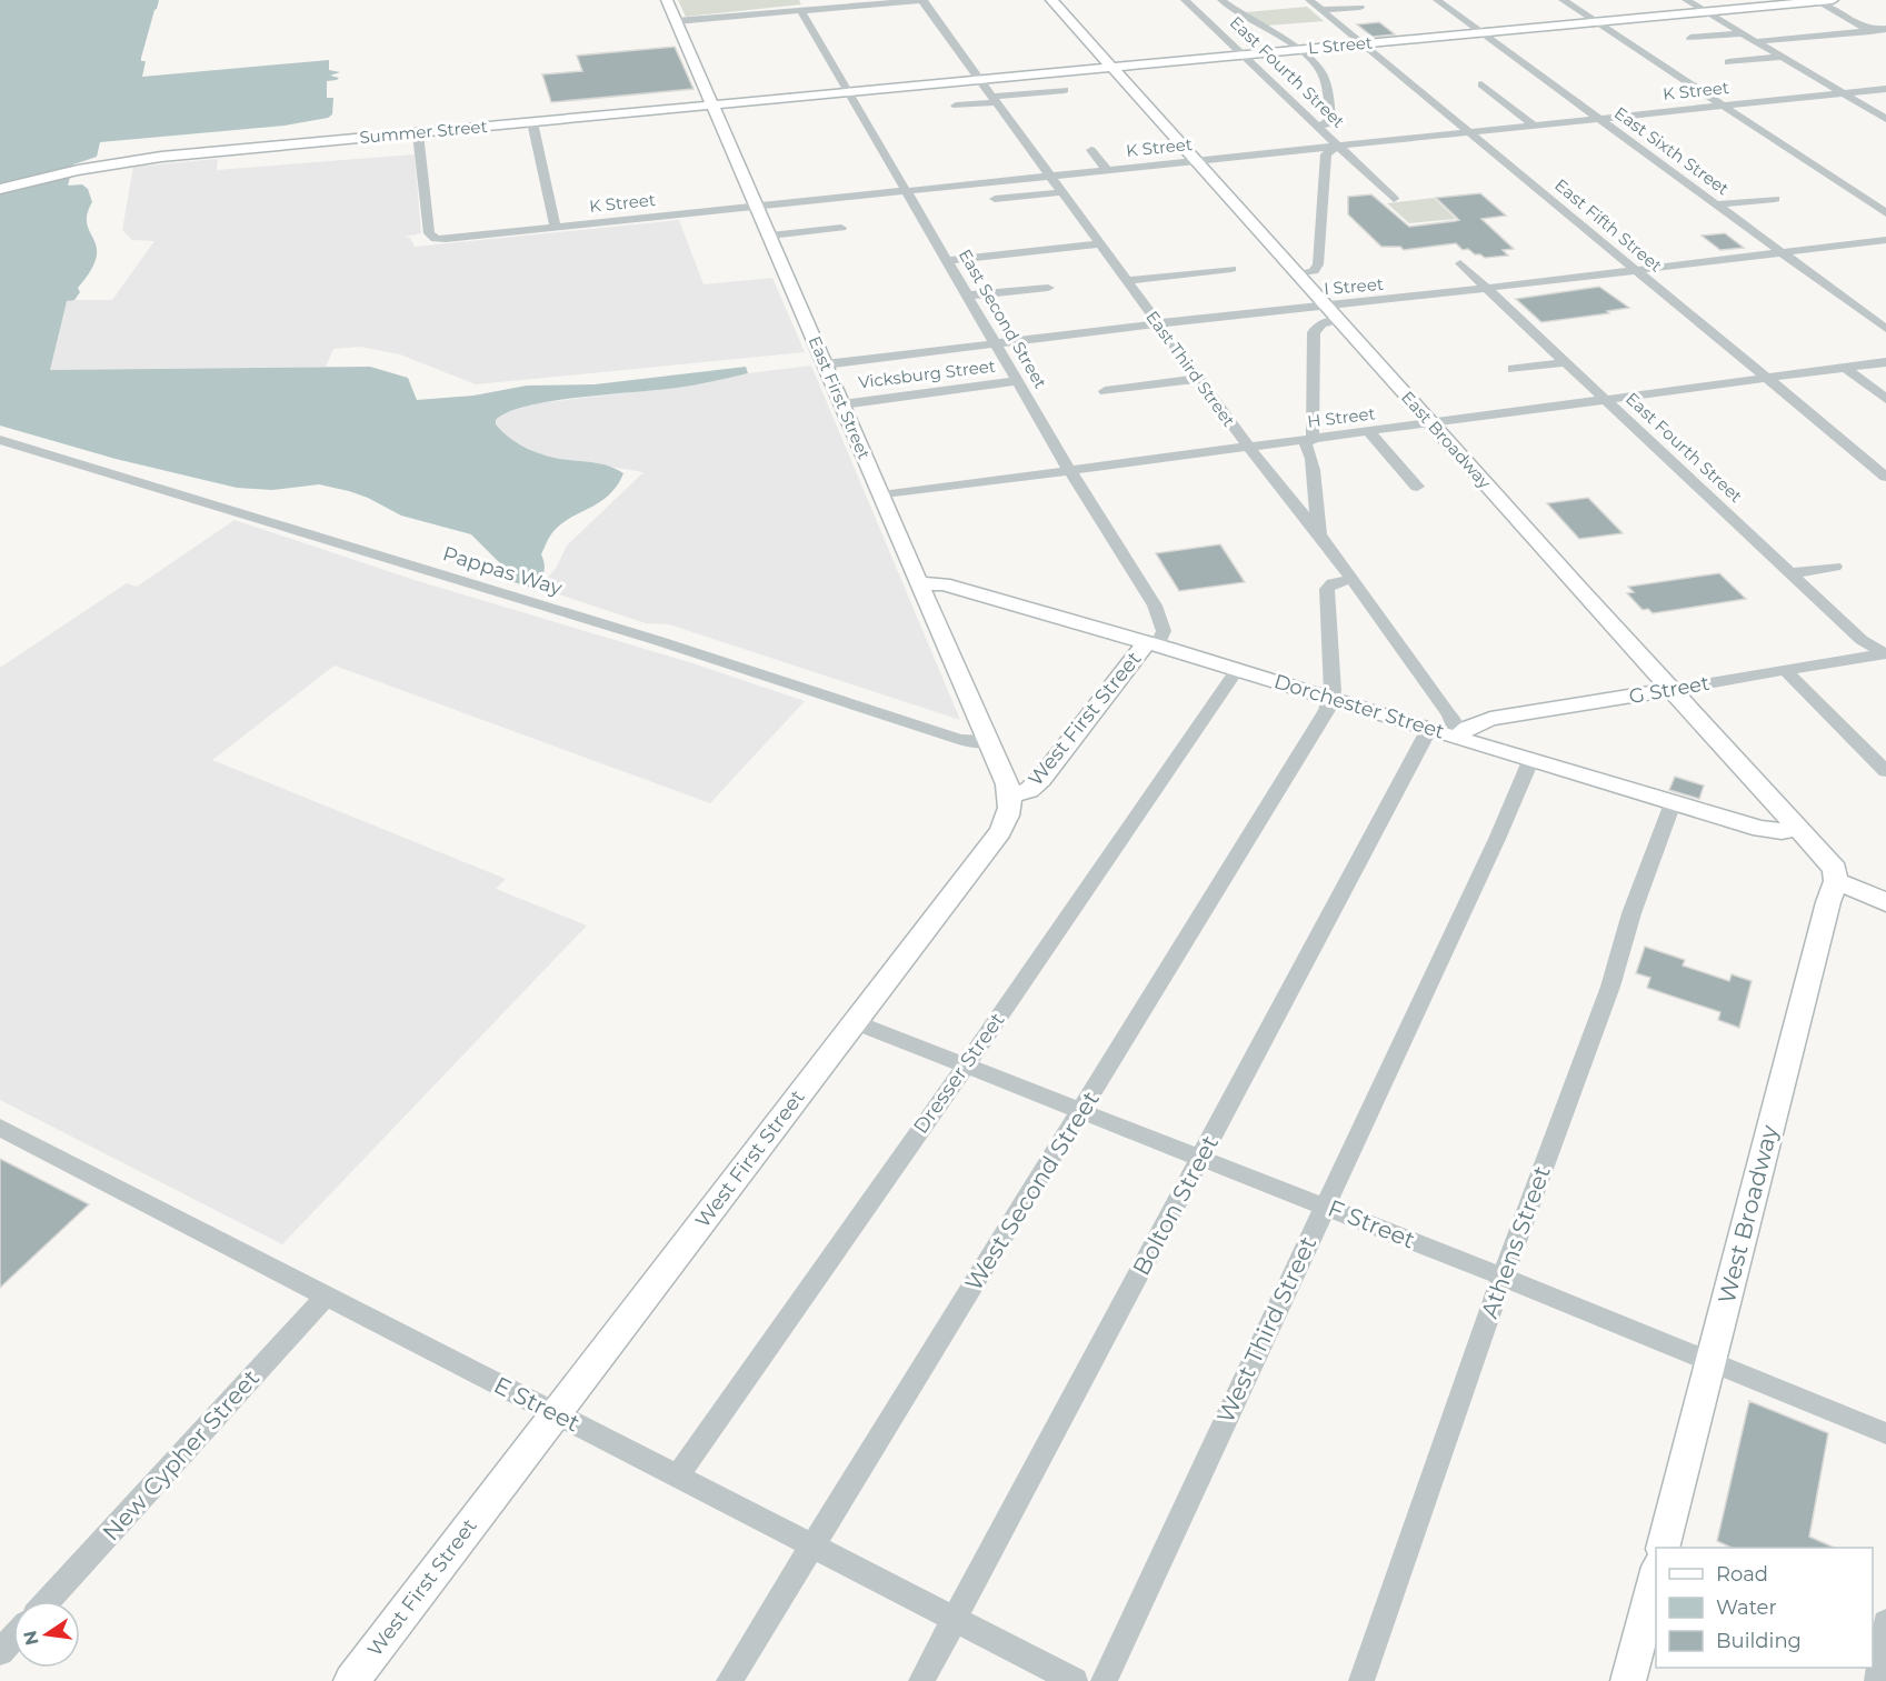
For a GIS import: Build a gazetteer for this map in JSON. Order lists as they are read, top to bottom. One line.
{"streets":{"main road":["L Street","Summer Street","East First Street","East Broadway","G Street","Dorchester Street","West First Street","West Broadway"],"street":["East Fourth Street","K Street","East Sixth Street","East Fifth Street","I Street","East Second Street","East Third Street","Vicksburg Street","H Street","Pappas Way","Dresser Street","West Second Street","Bolton Street","F Street","Athens Street","West Third Street","E Street","New Cypher Street"]},"crossings":[["L Street","East Fourth Street"],["L Street","Summer Street"],["L Street","East Sixth Street"],["L Street","East Fifth Street"],["L Street","East Second Street"],["L Street","East Third Street"],["L Street","East Broadway"],["East Fourth Street","K Street"],["East Fourth Street","I Street"],["East Fourth Street","H Street"],["East Fourth Street","G Street"],["K Street","Summer Street"],["K Street","East Sixth Street"],["K Street","East Fifth Street"],["K Street","East Second Street"],["K Street","East Third Street"],["K Street","East First Street"],["K Street","East Broadway"],["Summer Street","East Second Street"],["Summer Street","East First Street"],["East Sixth Street","I Street"],["East Fifth Street","I Street"],["East Fifth Street","H Street"],["I Street","East Second Street"],["I Street","East Third Street"],["I Street","East First Street"],["I Street","East Broadway"],["East Second Street","Vicksburg Street"],["East Second Street","H Street"],["East Second Street","Dorchester Street"],["East Second Street","West First Street"],["East Third Street","H Street"],["East Third Street","G Street"],["East Third Street","Dorchester Street"],["Vicksburg Street","East First Street"],["East First Street","H Street"],["East First Street","Pappas Way"],["East First Street","Dorchester Street"],["East First Street","West First Street"],["H Street","East Broadway"],["East Broadway","G Street"],["East Broadway","Dorchester Street"],["East Broadway","West Broadway"],["G Street","Dorchester Street"],["Dorchester Street","West First Street"],["Dorchester Street","Dresser Street"],["Dorchester Street","West Second Street"],["Dorchester Street","Bolton Street"],["Dorchester Street","Athens Street"],["Dorchester Street","West Third Street"],["West First Street","F Street"],["West First Street","E Street"],["Dresser Street","F Street"],["Dresser Street","E Street"],["West Second Street","F Street"],["West Second Street","E Street"],["Bolton Street","F Street"],["Bolton Street","E Street"],["West Broadway","F Street"],["F Street","Athens Street"],["F Street","West Third Street"],["E Street","New Cypher Street"]],"legend":["Road","Water","Building"],"north":"left"}
